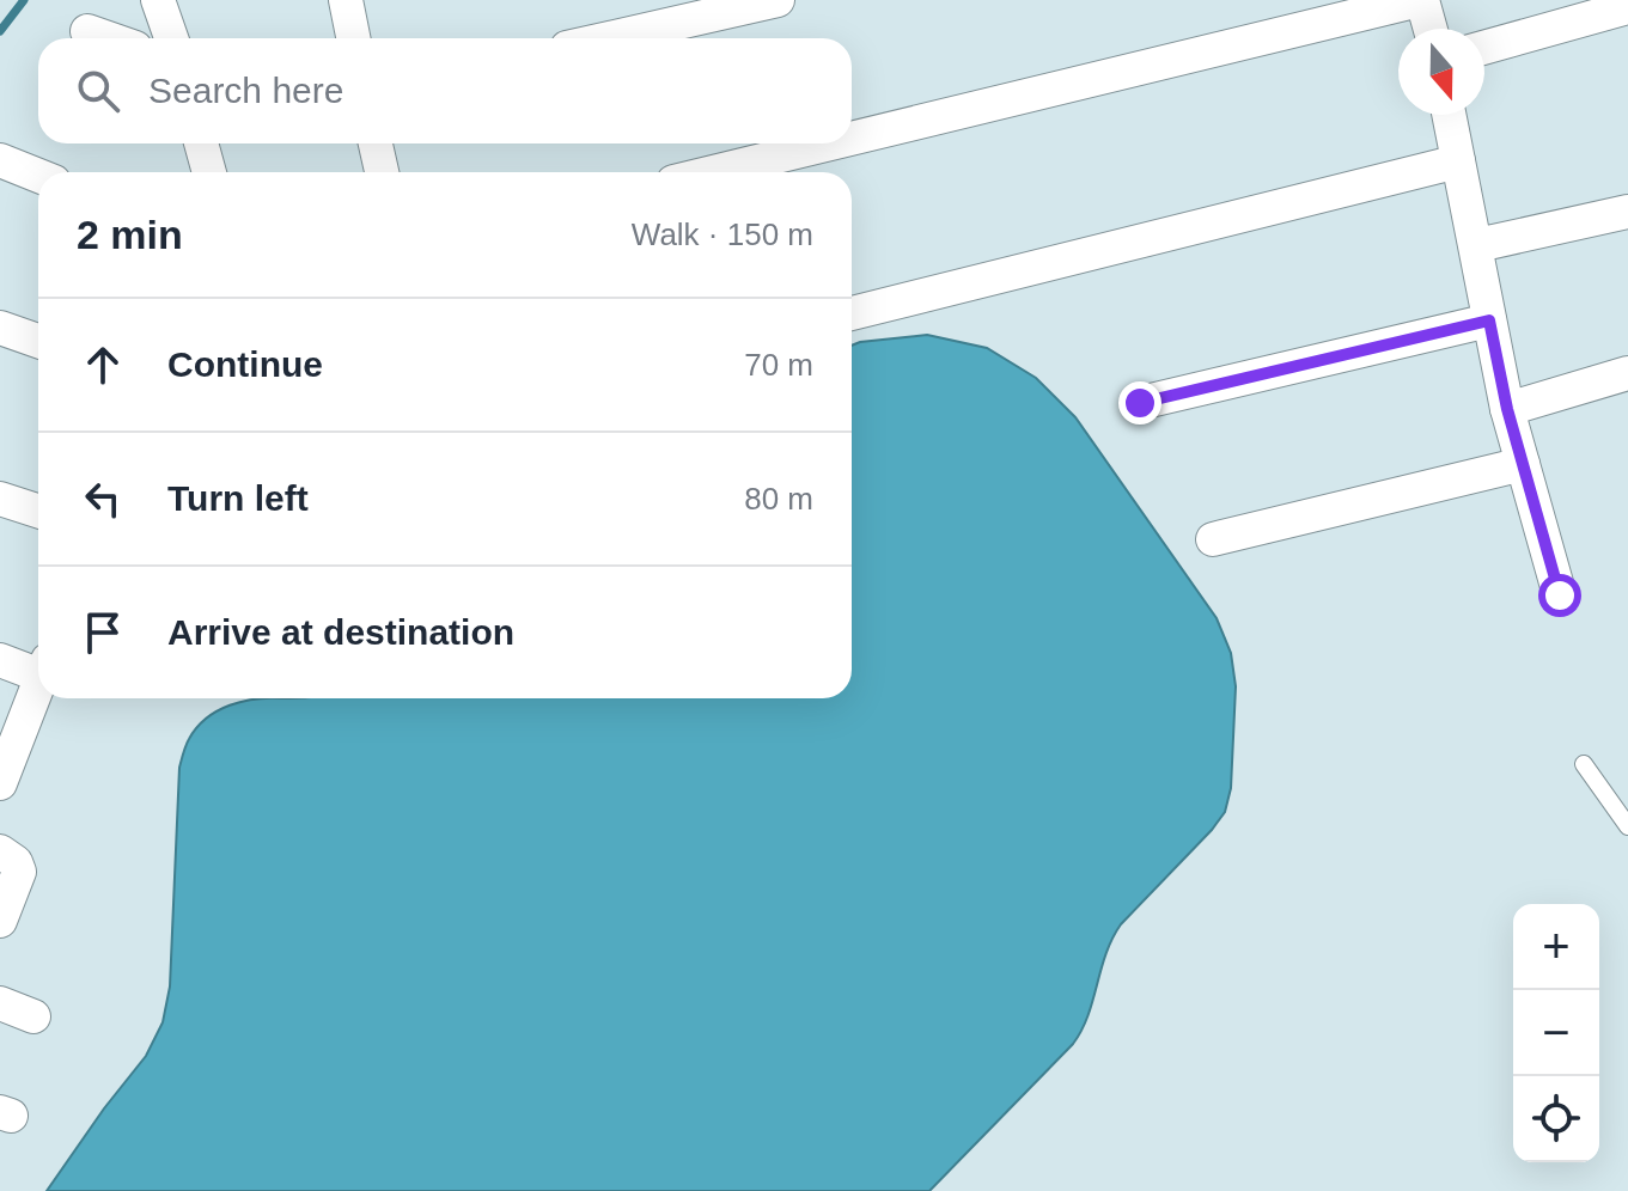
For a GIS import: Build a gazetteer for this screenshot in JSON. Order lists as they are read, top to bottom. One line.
{"north":"bottom","page":{"search":"Search here","heading":["2 min","Walk · 150 m"],"list":[["Continue","70 m"],["Turn left","80 m"],"Arrive at destination"],"map_buttons":["+","−"]}}
